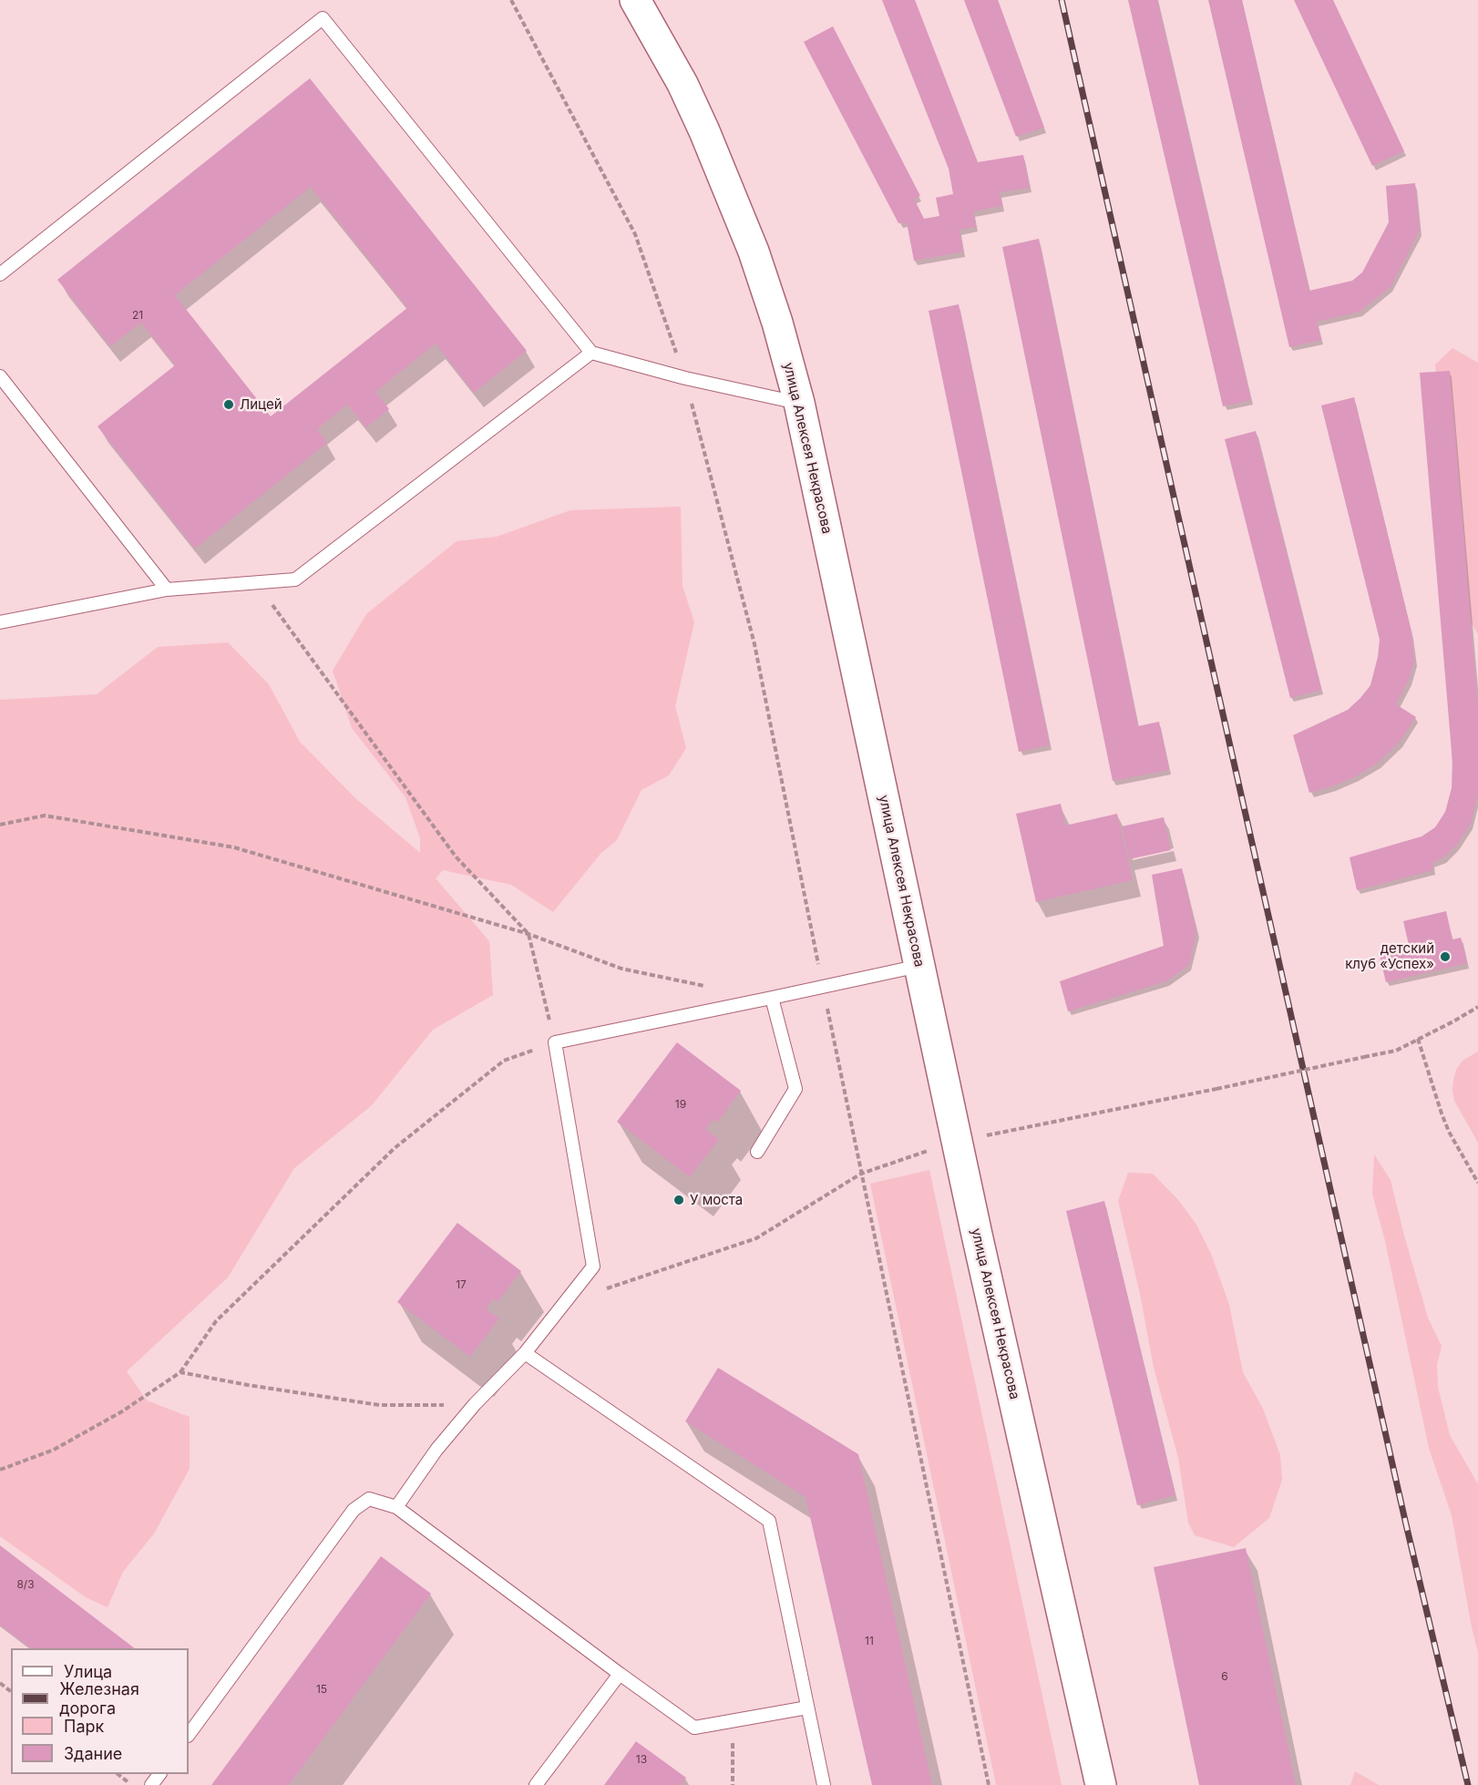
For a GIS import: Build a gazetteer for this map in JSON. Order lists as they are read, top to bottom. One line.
{"streets":{"street":["улица Алексея Некрасова"]},"places":["Лицей","детский клуб «Успех»","У моста"],"house_numbers":["21","19","17","8/3","11","6","15","13"],"legend":["Улица","Железная дорога","Парк","Здание"]}
